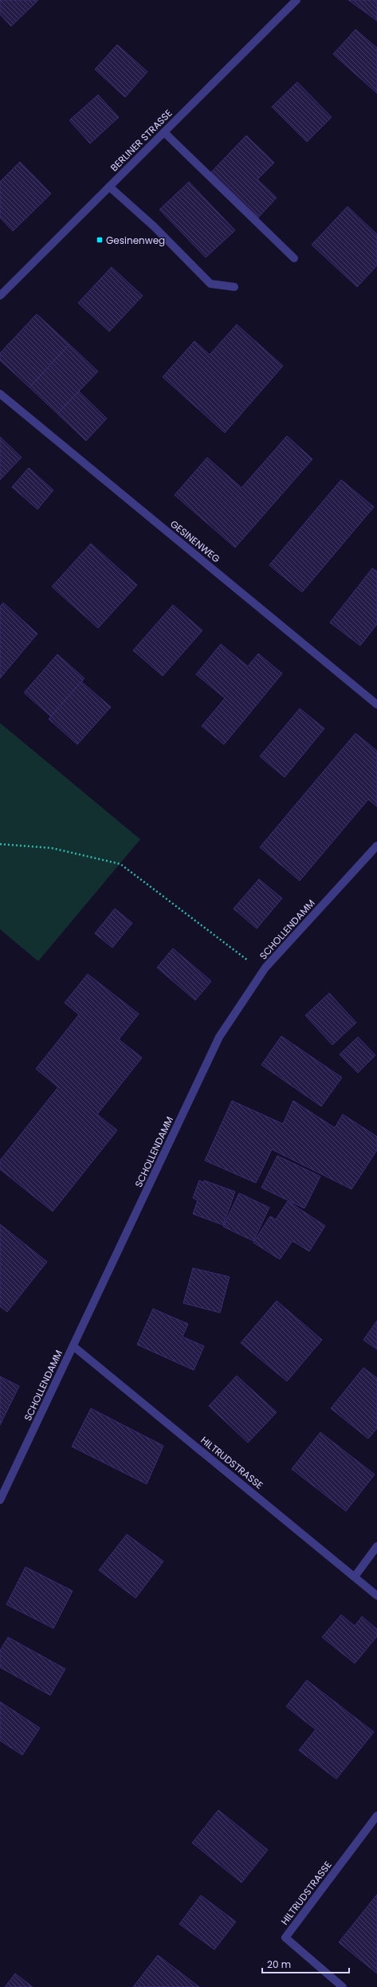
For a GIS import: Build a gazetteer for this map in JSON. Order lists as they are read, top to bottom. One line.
{"streets":{"street":["BERLINER STRASSE","GESINENWEG","SCHOLLENDAMM","HILTRUDSTRASSE"]},"crossings":[["SCHOLLENDAMM","HILTRUDSTRASSE"]],"places":{"transit":["Gesinenweg"]},"scale_bar":"20 m"}
